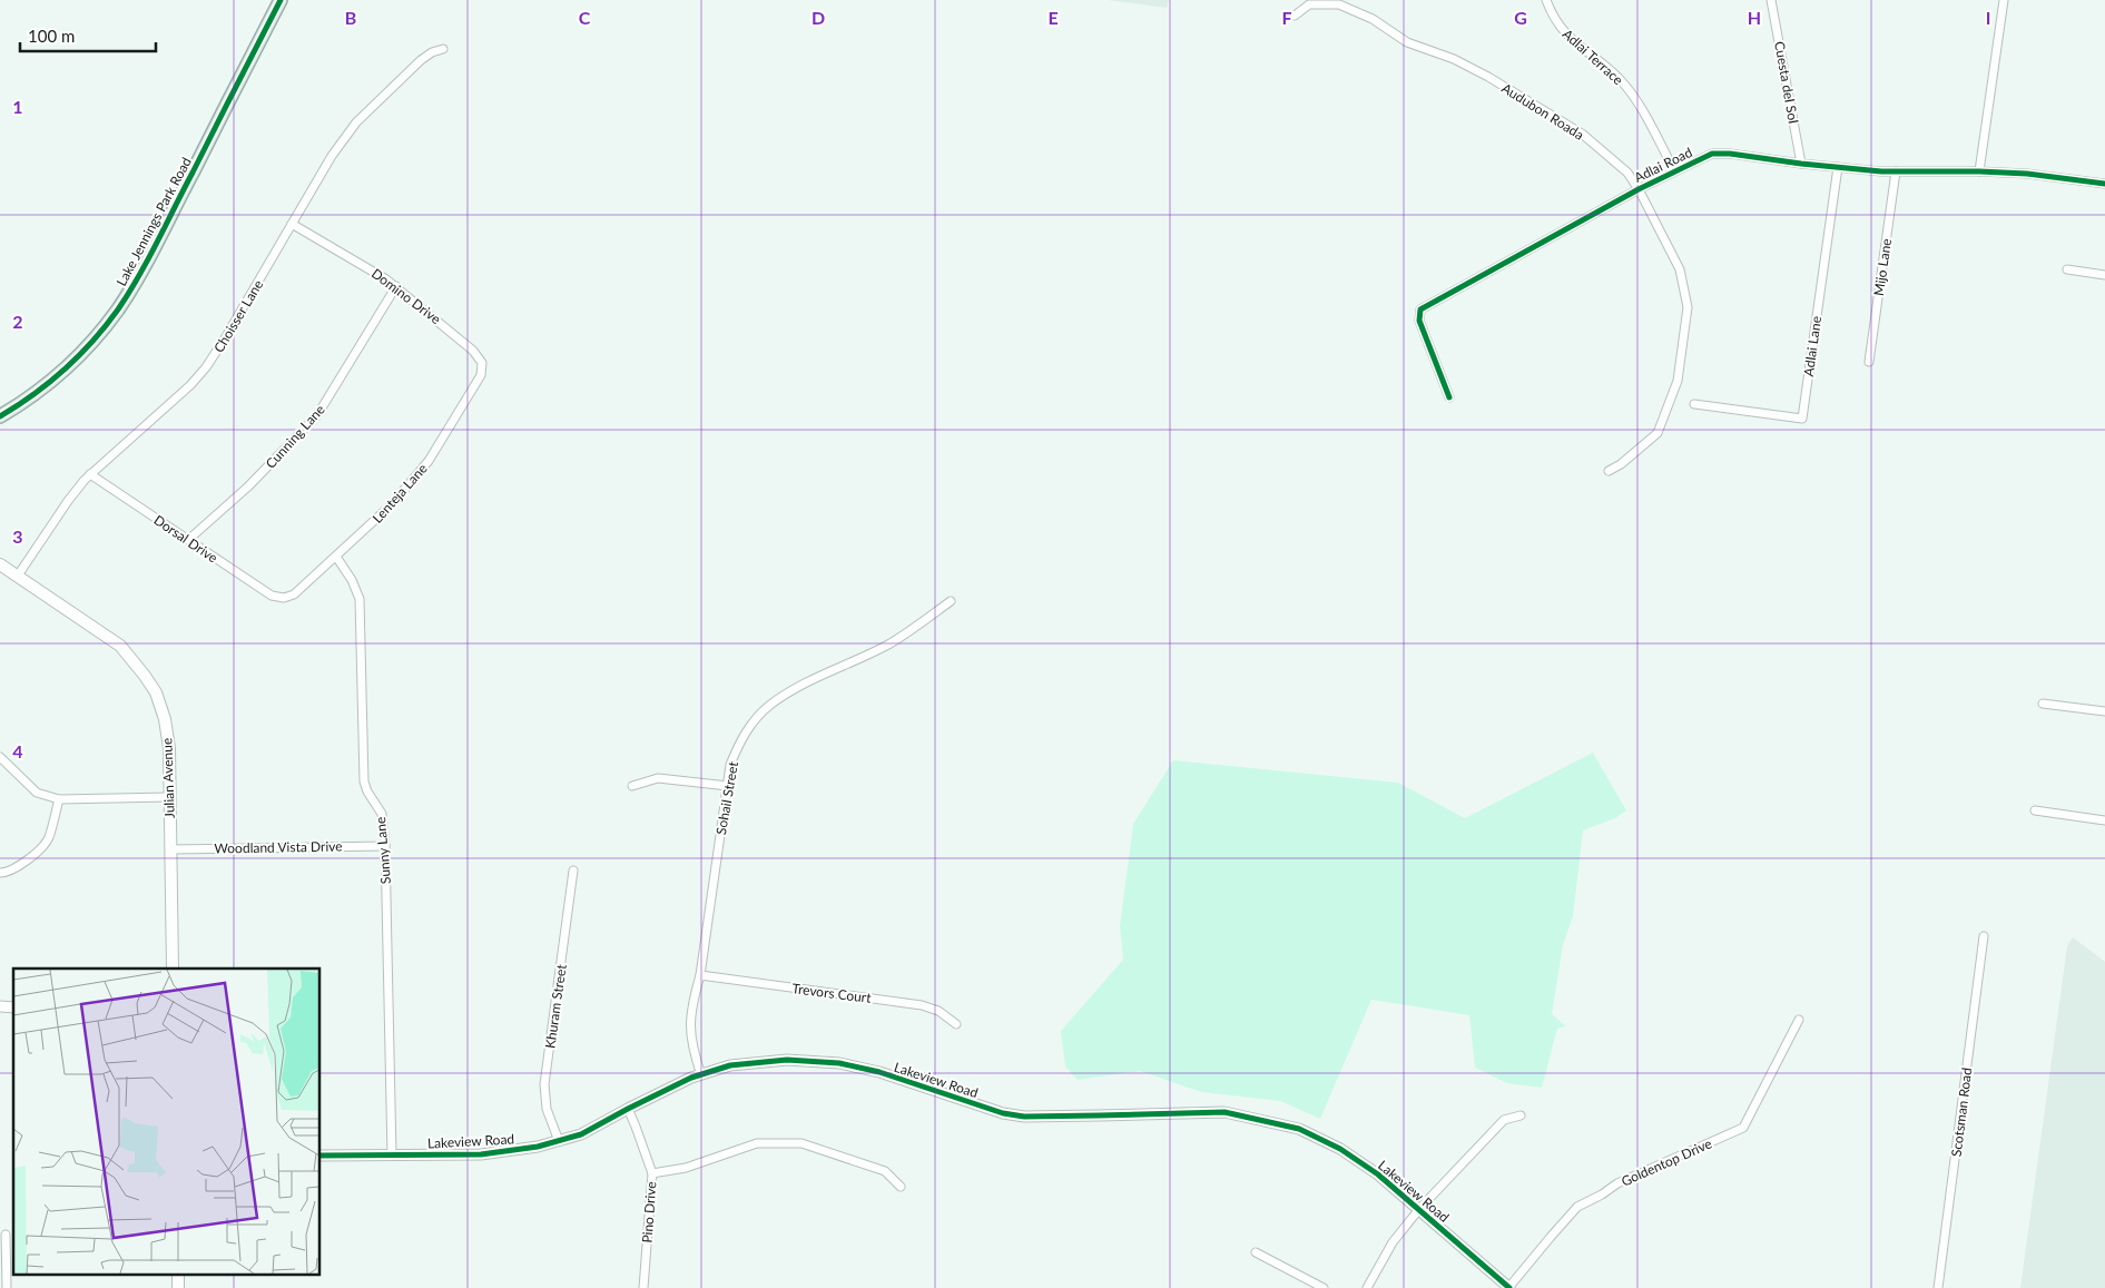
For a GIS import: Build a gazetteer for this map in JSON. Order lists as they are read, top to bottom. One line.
{"streets":{"main road":["Lake Jennings Park Road","Julian Avenue"],"street":["Adlai Terrace","Cuesta del Sol","Audubon Roada","Adlai Road","Mijo Lane","Domino Drive","Choisser Lane","Adlai Lane","Cunning Lane","Lenteja Lane","Dorsal Drive","Sohail Street","Woodland Vista Drive","Sunny Lane","Trevors Court","Khuram Street","Lakeview Road","Scotsman Road","Goldentop Drive","Pino Drive"]},"crossings":[["Adlai Terrace","Adlai Road"],["Cuesta del Sol","Adlai Road"],["Audubon Roada","Adlai Road"],["Adlai Road","Mijo Lane"],["Adlai Road","Adlai Lane"],["Domino Drive","Choisser Lane"],["Domino Drive","Cunning Lane"],["Domino Drive","Lenteja Lane"],["Choisser Lane","Dorsal Drive"],["Choisser Lane","Julian Avenue"],["Cunning Lane","Dorsal Drive"],["Lenteja Lane","Dorsal Drive"],["Lenteja Lane","Sunny Lane"],["Julian Avenue","Woodland Vista Drive"],["Sohail Street","Trevors Court"],["Sohail Street","Lakeview Road"],["Woodland Vista Drive","Sunny Lane"],["Sunny Lane","Lakeview Road"],["Khuram Street","Lakeview Road"],["Lakeview Road","Goldentop Drive"],["Lakeview Road","Pino Drive"]],"scale_bar":"100 m","grid":{"columns":["B","C","D","E","F","G","H","I"],"rows":["1","2","3","4"]}}
